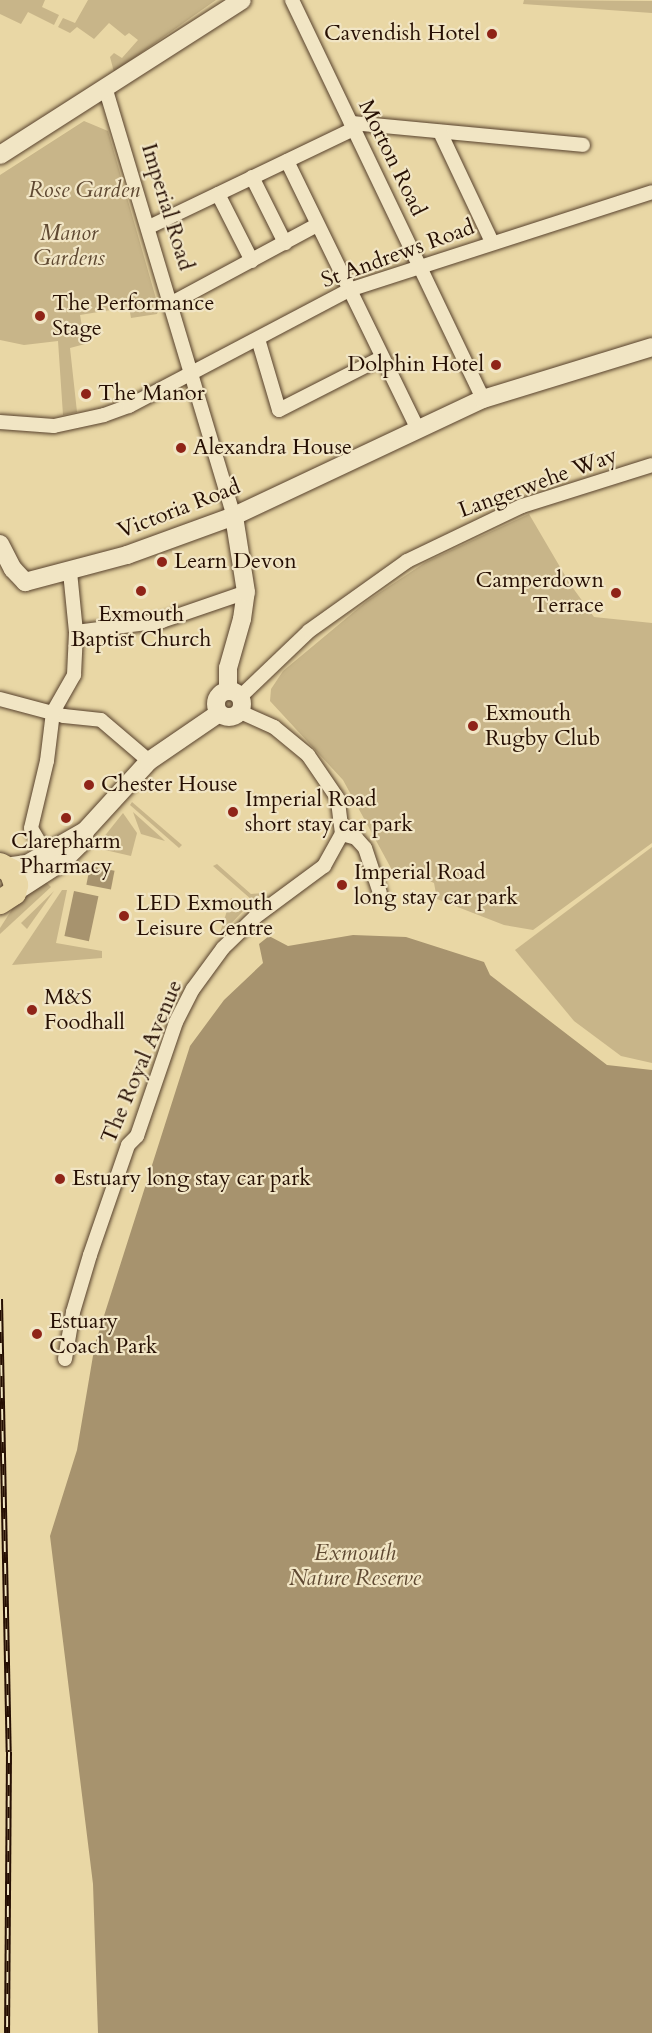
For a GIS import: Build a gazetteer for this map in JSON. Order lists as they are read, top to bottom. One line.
{"streets":{"street":["Morton Road","Imperial Road","St Andrews Road","Langerwehe Way","Victoria Road","The Royal Avenue"]},"crossings":[["Morton Road","St Andrews Road"],["Morton Road","Victoria Road"],["Imperial Road","St Andrews Road"],["Imperial Road","Langerwehe Way"],["Imperial Road","Victoria Road"]],"parks":["Rose Garden","Manor Gardens","Exmouth Nature Reserve"],"places":["Cavendish Hotel","The Performance Stage","Dolphin Hotel","The Manor","Alexandra House","Learn Devon","Exmouth Baptist Church","Camperdown Terrace","Exmouth Rugby Club","Chester House","Imperial Road short stay car park","Clarepharm Pharmacy","Imperial Road long stay car park","LED Exmouth Leisure Centre","M&S Foodhall","Estuary long stay car park","Estuary Coach Park"]}
